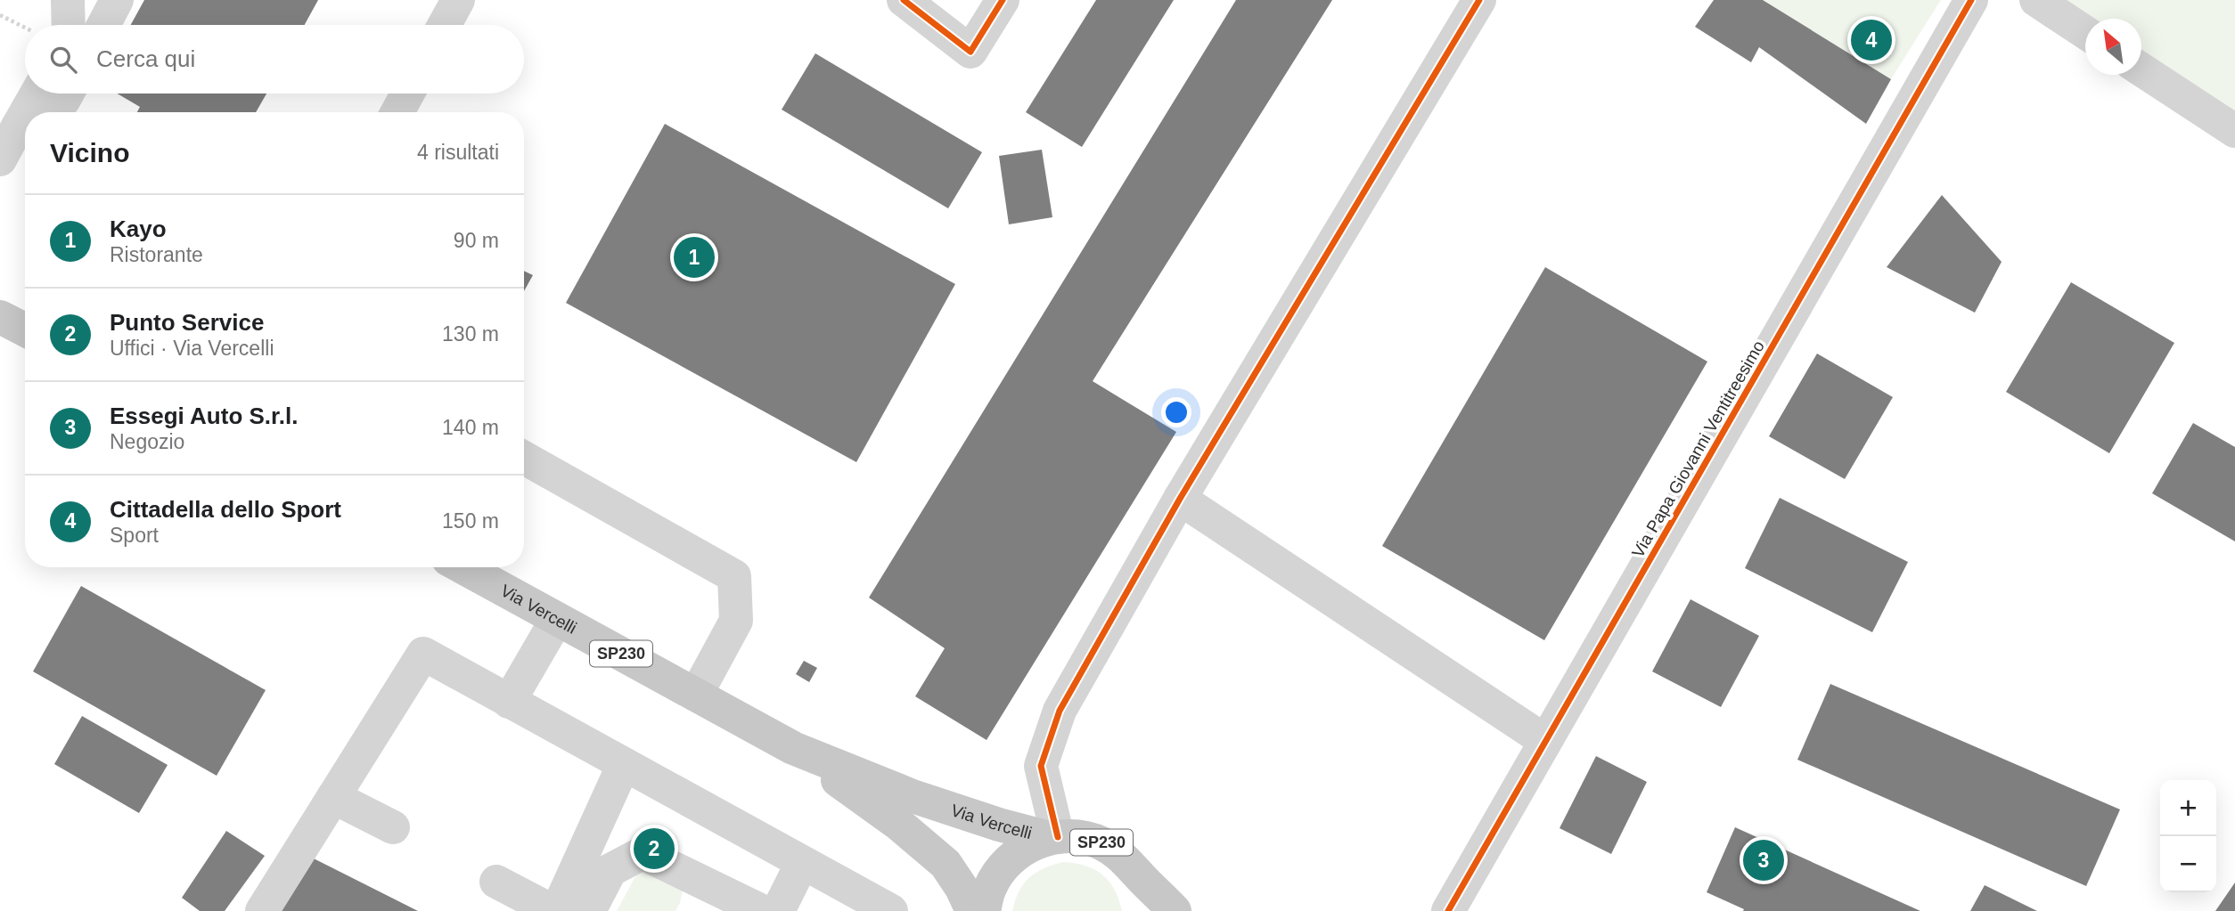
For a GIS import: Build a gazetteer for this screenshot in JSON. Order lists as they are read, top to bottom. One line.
{"streets":{"main road":["Via Vercelli","SP230"],"street":["Via Papa Giovanni Ventitreesimo"]},"north":"top left","page":{"pins":["4","1","2","3"],"search":"Cerca qui","heading":["Vicino","4 risultati"],"list":[{"mark":"1","name":"Kayo","note":"Ristorante","value":"90 m"},{"mark":"2","name":"Punto Service","note":"Uffici · Via Vercelli","value":"130 m"},{"mark":"3","name":"Essegi Auto S.r.l.","note":"Negozio","value":"140 m"},{"mark":"4","name":"Cittadella dello Sport","note":"Sport","value":"150 m"}],"map_buttons":["+","−"]}}
